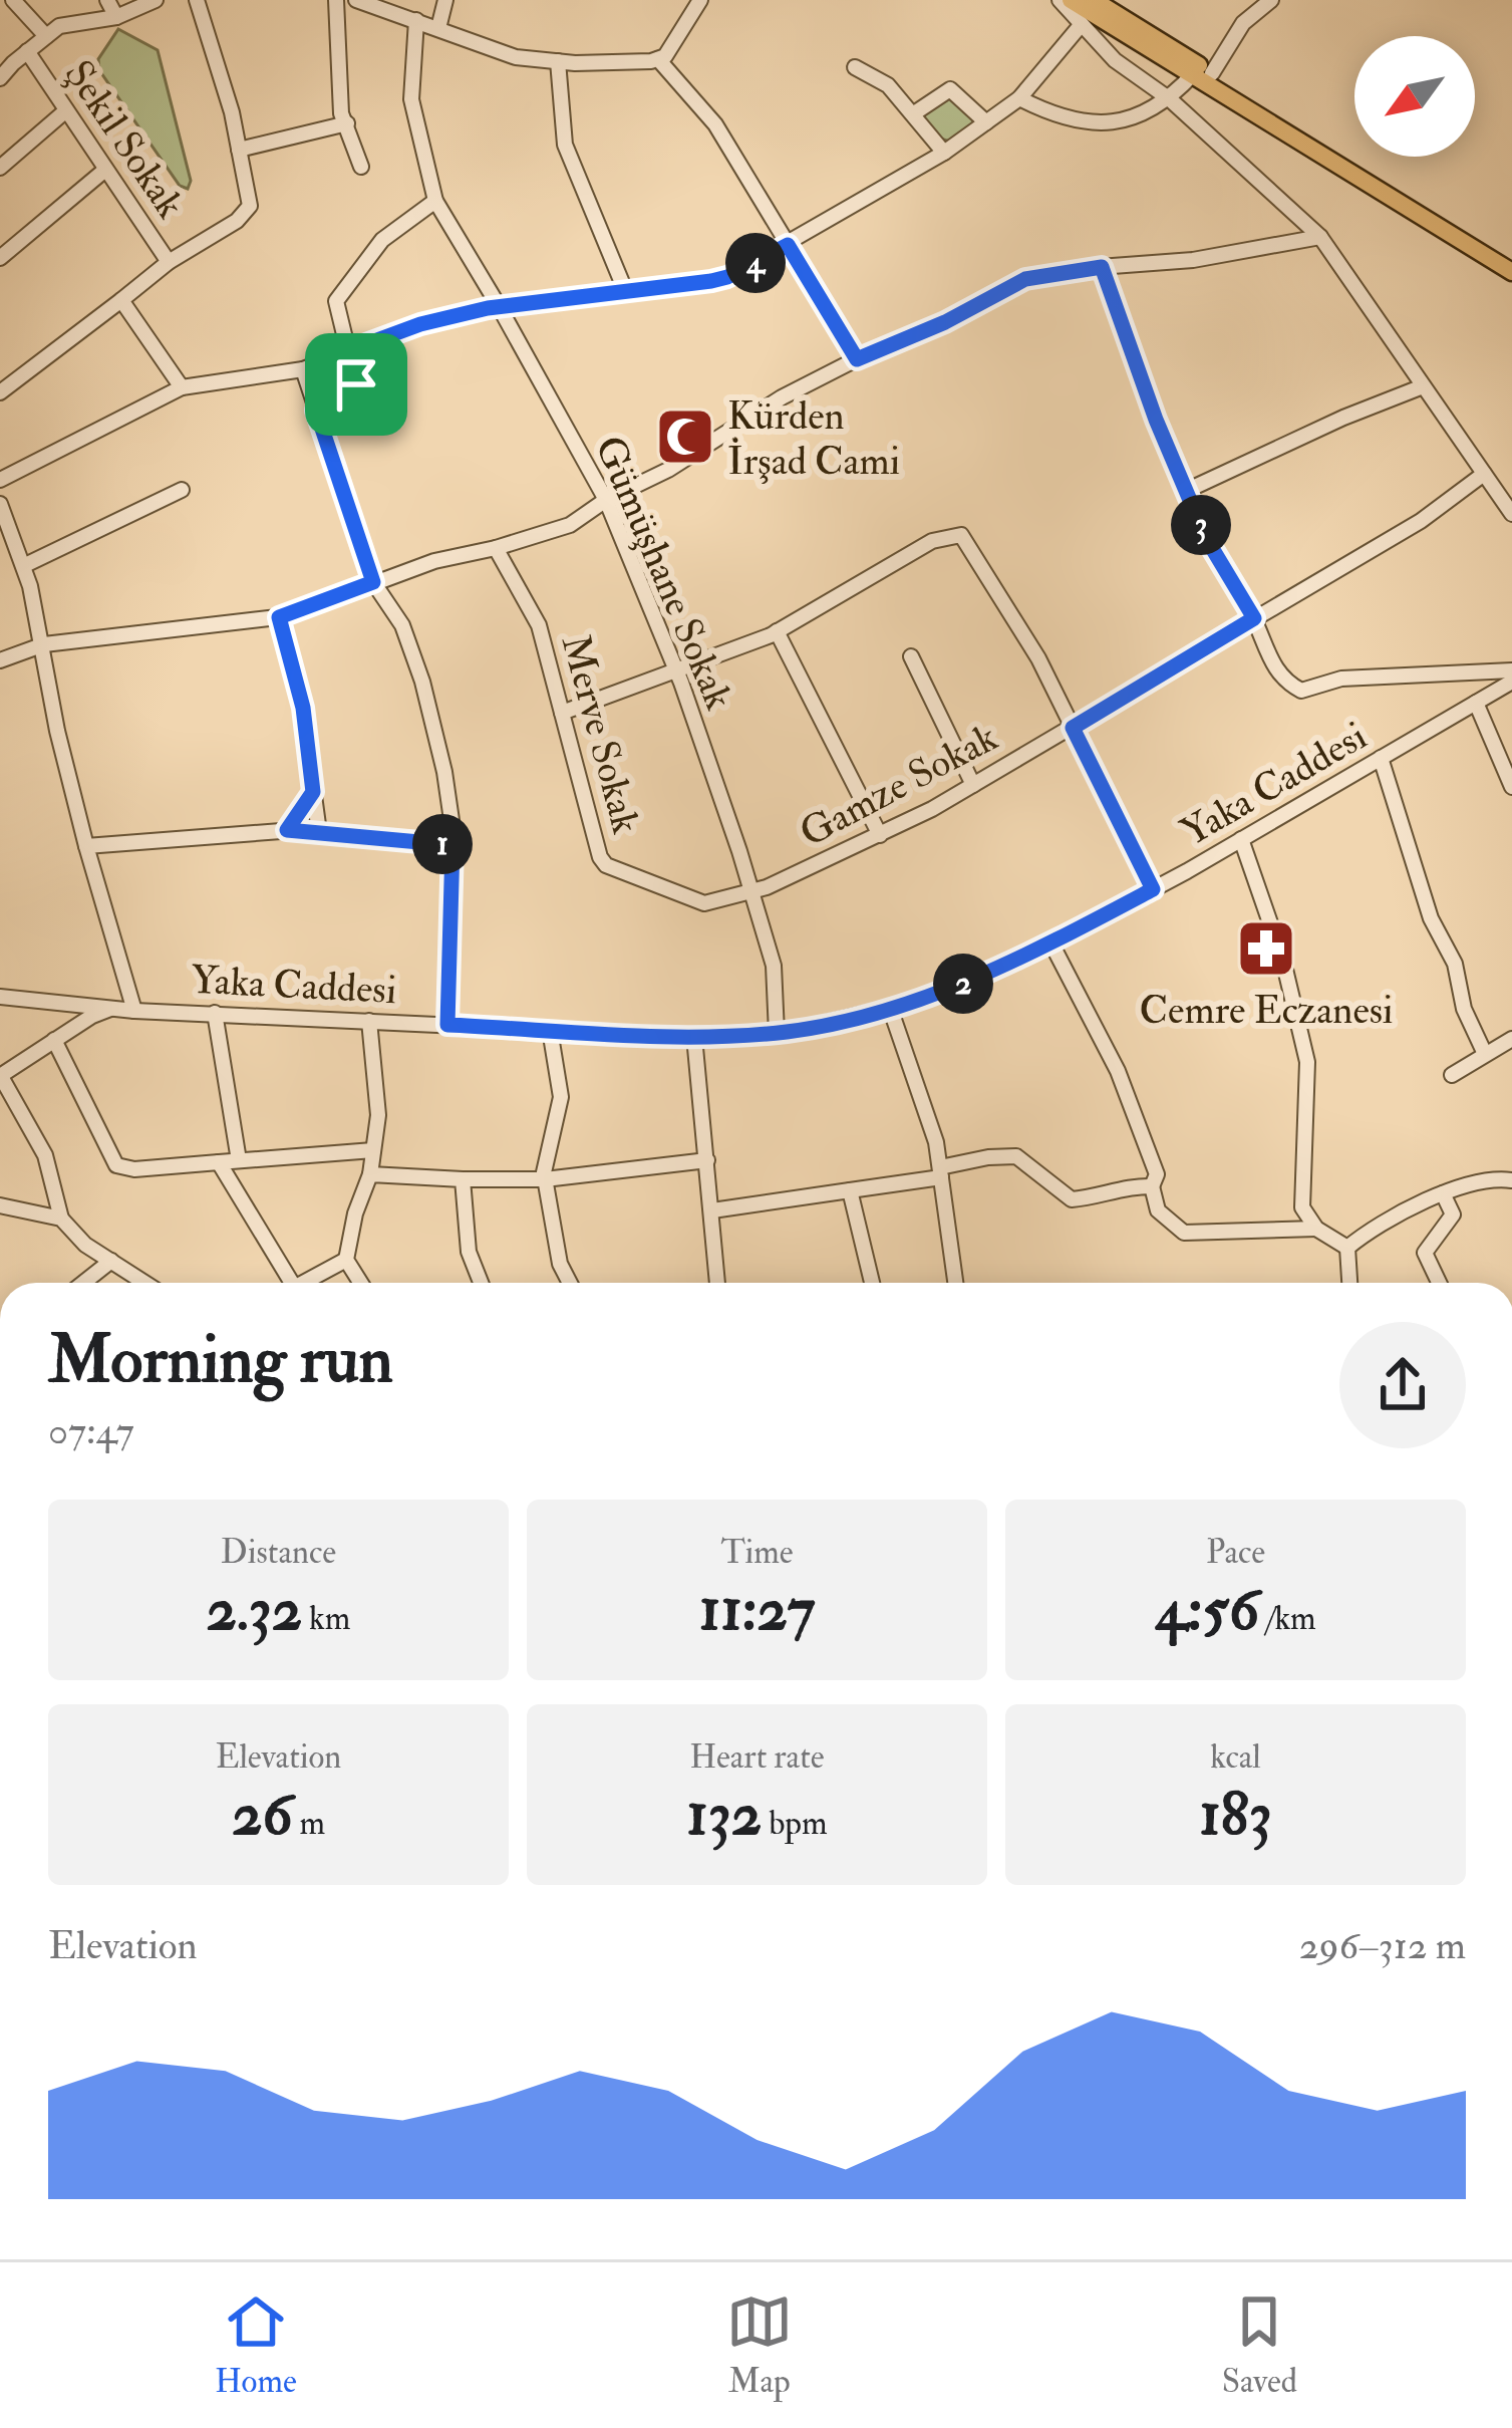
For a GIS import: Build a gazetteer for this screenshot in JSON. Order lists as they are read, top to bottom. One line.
{"streets":{"street":["Şekil Sokak","Gümüşhane Sokak","Merve Sokak","Yaka Caddesi","Gamze Sokak"]},"crossings":[["Gümüşhane Sokak","Merve Sokak"],["Gümüşhane Sokak","Yaka Caddesi"],["Gümüşhane Sokak","Gamze Sokak"],["Merve Sokak","Gamze Sokak"]],"places":{"mosque":["Kürden İrşad Cami"],"pharmacy":["Cemre Eczanesi"]},"north":"bottom left","page":{"pins":["4","3","1","2"],"heading":["Morning run","07:47"],"stats":[["Distance","2.32 km"],["Time","11:27"],["Pace","4:56 /km"],["Elevation","26 m"],["Heart rate","132 bpm"],["kcal","183"]],"chart":["Elevation","296–312 m"],"tabs":["Home","Map","Saved"]}}
